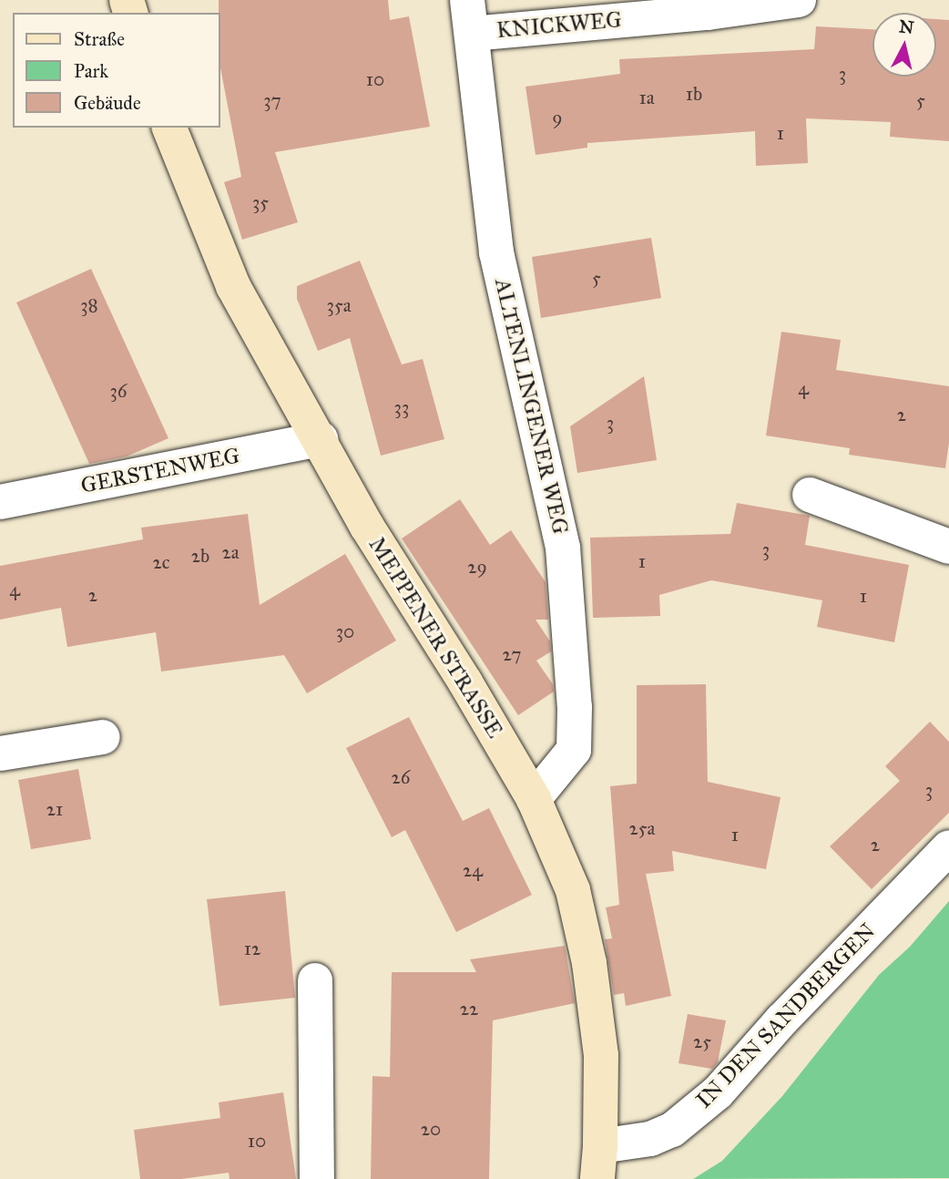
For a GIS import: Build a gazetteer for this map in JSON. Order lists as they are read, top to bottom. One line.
{"streets":{"main road":["MEPPENER STRASSE"],"street":["KNICKWEG","ALTENLINGENER WEG","GERSTENWEG","IN DEN SANDBERGEN"]},"crossings":[["KNICKWEG","ALTENLINGENER WEG"],["ALTENLINGENER WEG","MEPPENER STRASSE"],["GERSTENWEG","MEPPENER STRASSE"],["MEPPENER STRASSE","IN DEN SANDBERGEN"]],"house_numbers":["3","10","1b","1a","37","5","9","1","35","5","38","35a","4","36","33","2","3","3","2a","2b","1","2c","29","4","2","1","30","27","26","3","21","25a","1","2","24","12","22","25","20","10"],"legend":["Straße","Park","Gebäude"],"north":"top"}
